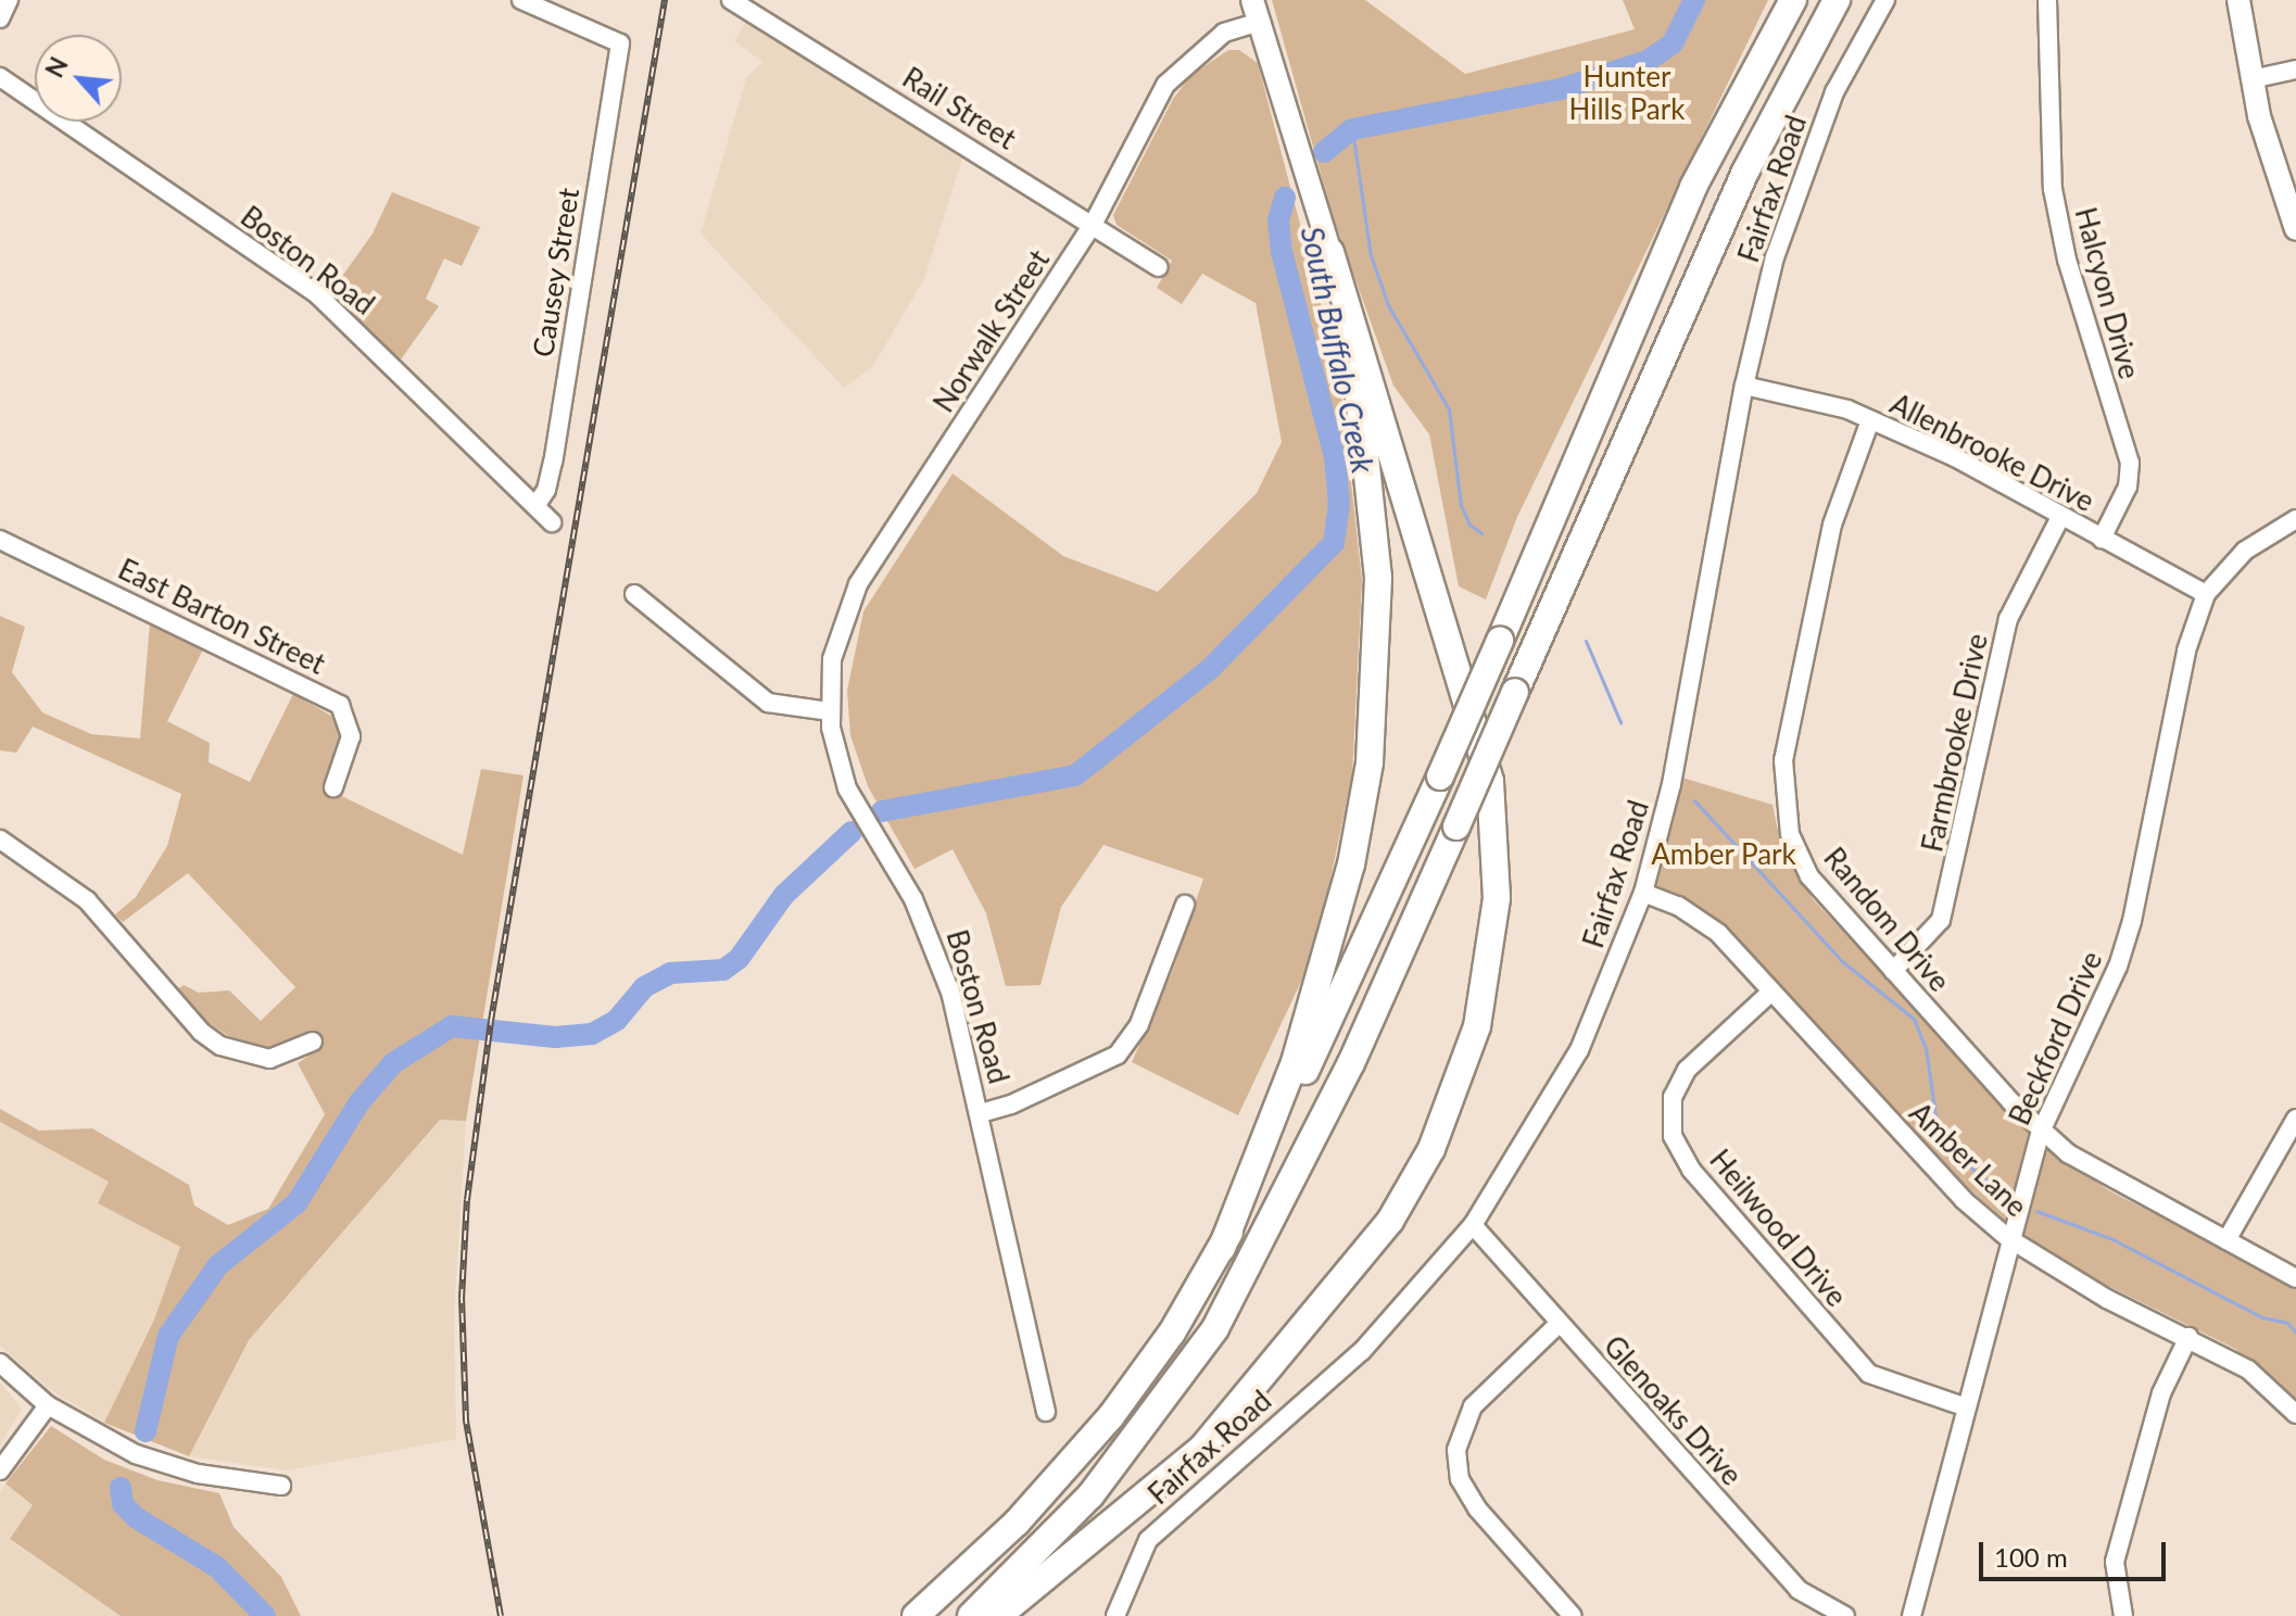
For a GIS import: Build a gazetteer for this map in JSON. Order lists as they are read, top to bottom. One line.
{"streets":{"street":["Rail Street","Fairfax Road","Boston Road","Causey Street","Halcyon Drive","Norwalk Street","Allenbrooke Drive","East Barton Street","Farmbrooke Drive","Random Drive","Beckford Drive","Amber Lane","Heilwood Drive","Glenoaks Drive"]},"crossings":[["Rail Street","Norwalk Street"],["Fairfax Road","Allenbrooke Drive"],["Fairfax Road","Amber Lane"],["Fairfax Road","Glenoaks Drive"],["Boston Road","Causey Street"],["Boston Road","Norwalk Street"],["Halcyon Drive","Allenbrooke Drive"],["Allenbrooke Drive","Farmbrooke Drive"],["Allenbrooke Drive","Random Drive"],["Allenbrooke Drive","Beckford Drive"],["Farmbrooke Drive","Random Drive"],["Random Drive","Beckford Drive"],["Beckford Drive","Amber Lane"],["Beckford Drive","Heilwood Drive"],["Amber Lane","Heilwood Drive"]],"water":["South Buffalo Creek"],"parks":["Hunter Hills Park","Amber Park"],"scale_bar":"100 m","north":"top left"}
